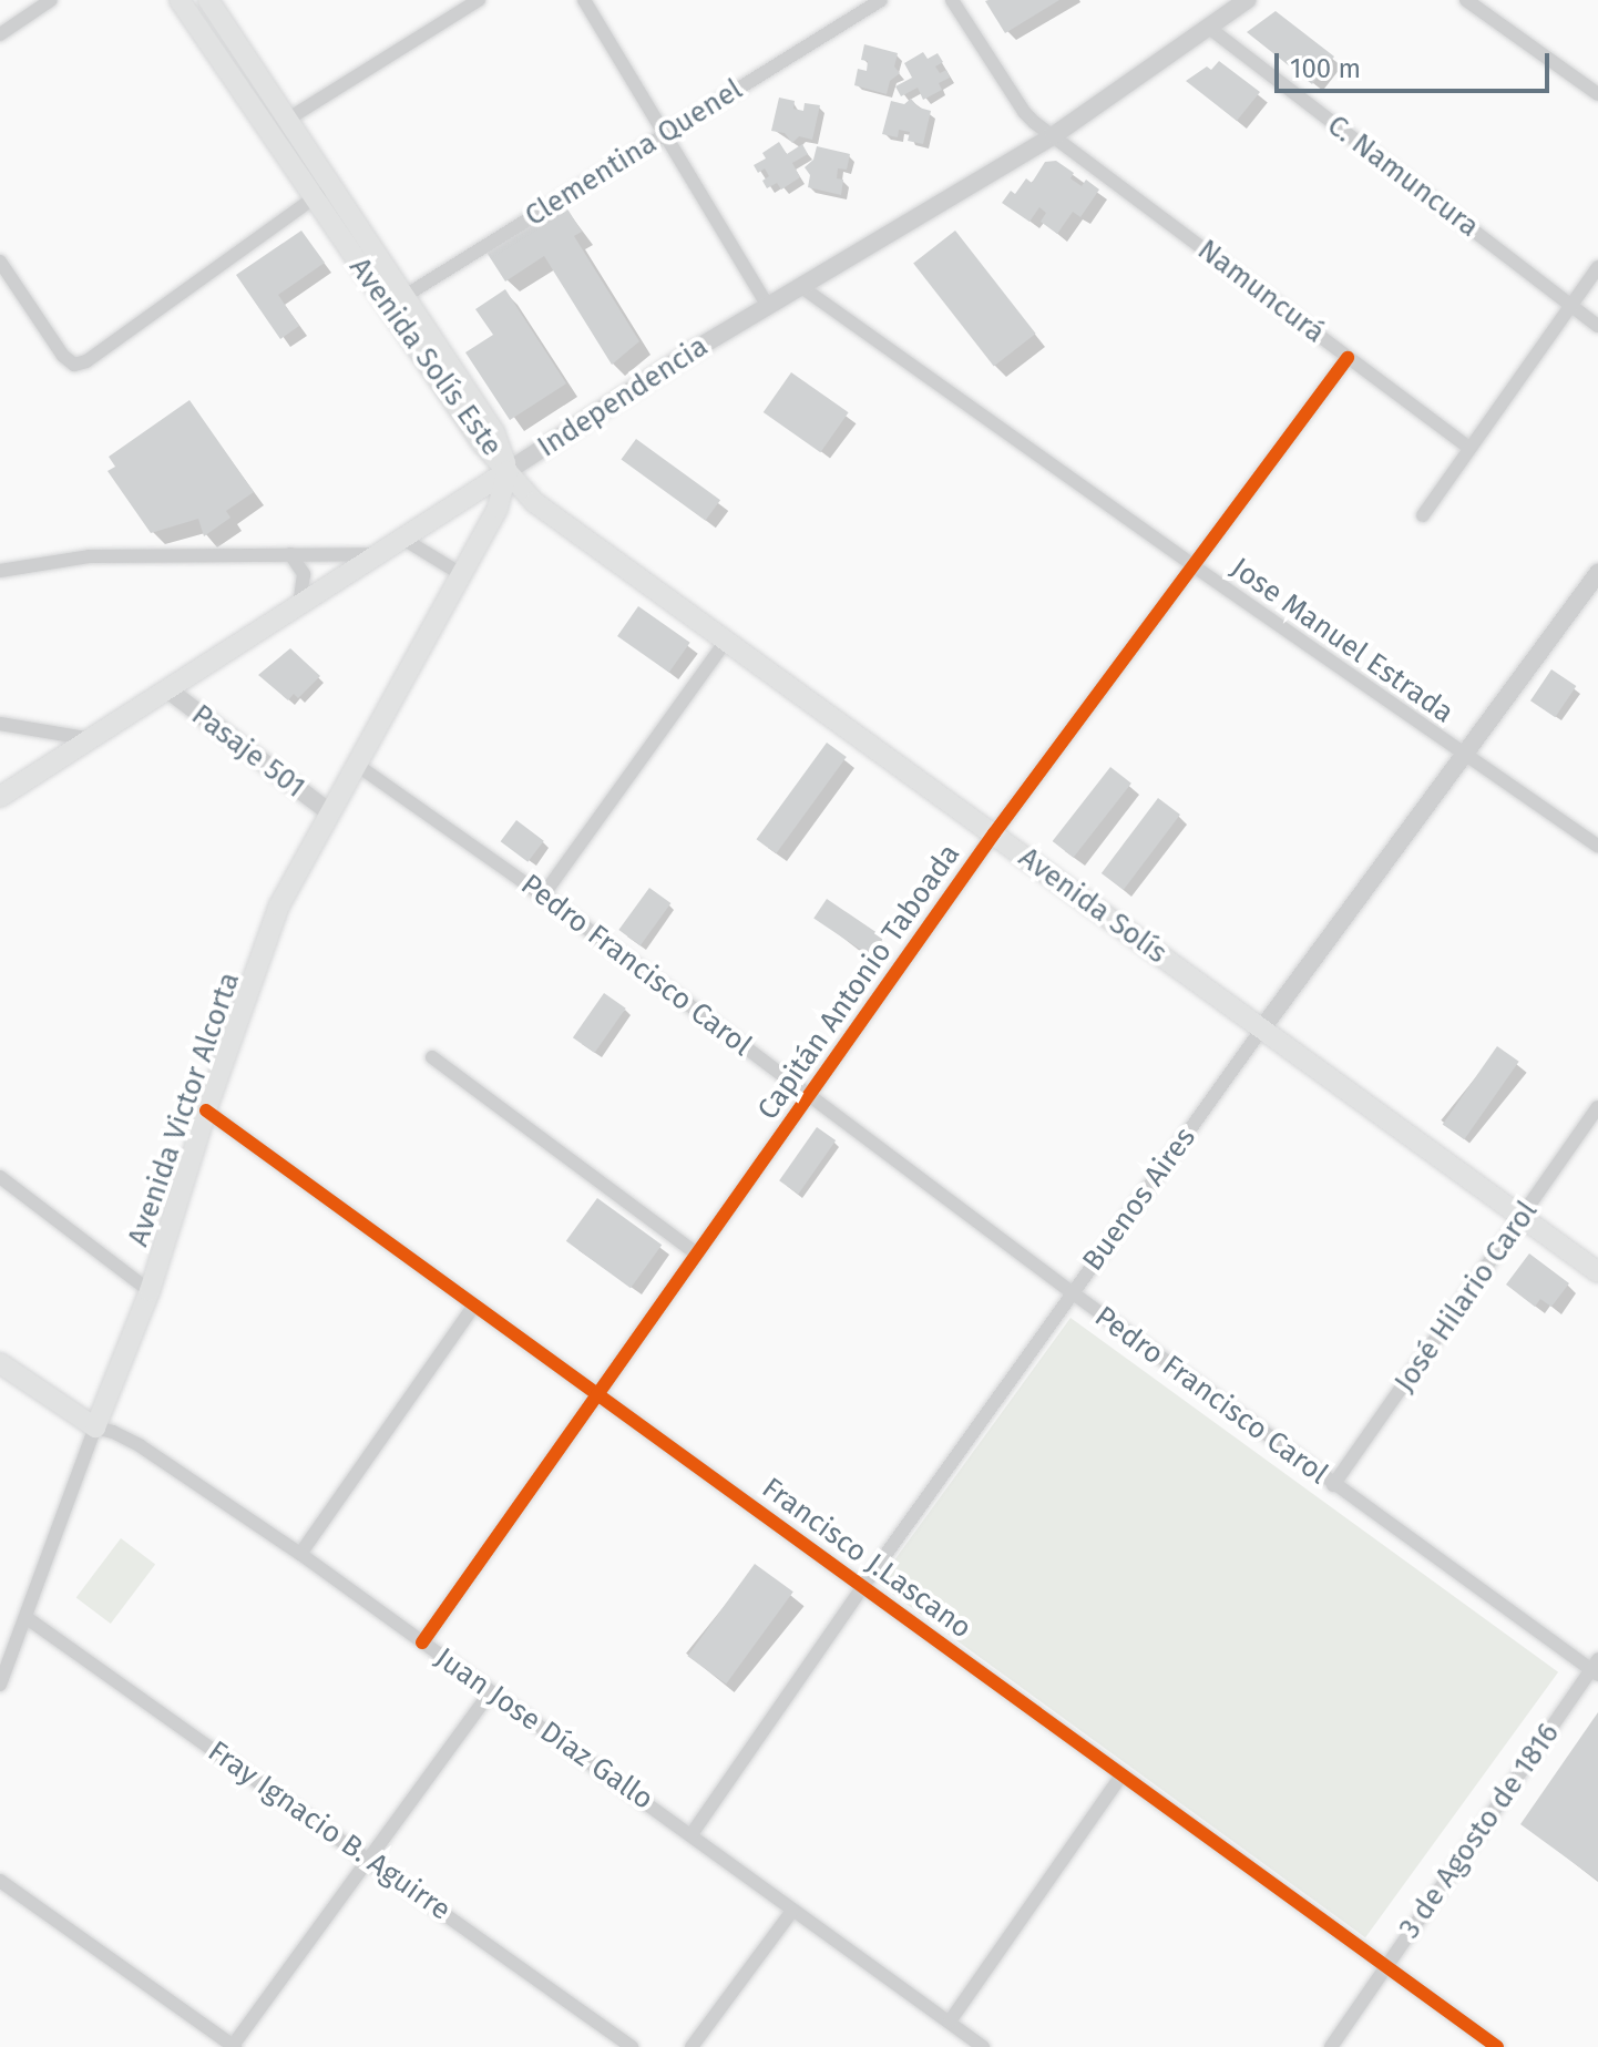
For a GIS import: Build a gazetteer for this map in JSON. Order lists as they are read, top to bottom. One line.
{"streets":{"main road":["Avenida Solís Este","Independencia","Avenida Solís","Avenida Victor Alcorta"],"street":["Clementina Quenel","C. Namuncura","Namuncurá","Jose Manuel Estrada","Pasaje 501","Pedro Francisco Carol","Capitán Antonio Taboada","Buenos Aires","José Hilario Carol","Francisco J.Lascano","Juan Jose Díaz Gallo","Fray Ignacio B. Aguirre","3 de Agosto de 1816"]},"crossings":[["Clementina Quenel","Avenida Solís Este"],["C. Namuncura","Independencia"],["Namuncurá","Independencia"],["Namuncurá","Capitán Antonio Taboada"],["Avenida Solís Este","Independencia"],["Avenida Solís Este","Avenida Solís"],["Avenida Solís Este","Avenida Victor Alcorta"],["Independencia","Jose Manuel Estrada"],["Independencia","Pasaje 501"],["Independencia","Avenida Solís"],["Independencia","Avenida Victor Alcorta"],["Jose Manuel Estrada","Capitán Antonio Taboada"],["Jose Manuel Estrada","Buenos Aires"],["Pasaje 501","Avenida Victor Alcorta"],["Avenida Solís","Capitán Antonio Taboada"],["Avenida Solís","Avenida Victor Alcorta"],["Avenida Solís","Buenos Aires"],["Avenida Solís","José Hilario Carol"],["Pedro Francisco Carol","Capitán Antonio Taboada"],["Pedro Francisco Carol","Avenida Victor Alcorta"],["Pedro Francisco Carol","Buenos Aires"],["Pedro Francisco Carol","José Hilario Carol"],["Pedro Francisco Carol","3 de Agosto de 1816"],["Capitán Antonio Taboada","Francisco J.Lascano"],["Capitán Antonio Taboada","Juan Jose Díaz Gallo"],["Avenida Victor Alcorta","Francisco J.Lascano"],["Avenida Victor Alcorta","Juan Jose Díaz Gallo"],["Avenida Victor Alcorta","Fray Ignacio B. Aguirre"],["Buenos Aires","Francisco J.Lascano"],["Buenos Aires","Juan Jose Díaz Gallo"],["Francisco J.Lascano","3 de Agosto de 1816"]],"scale_bar":"100 m"}
